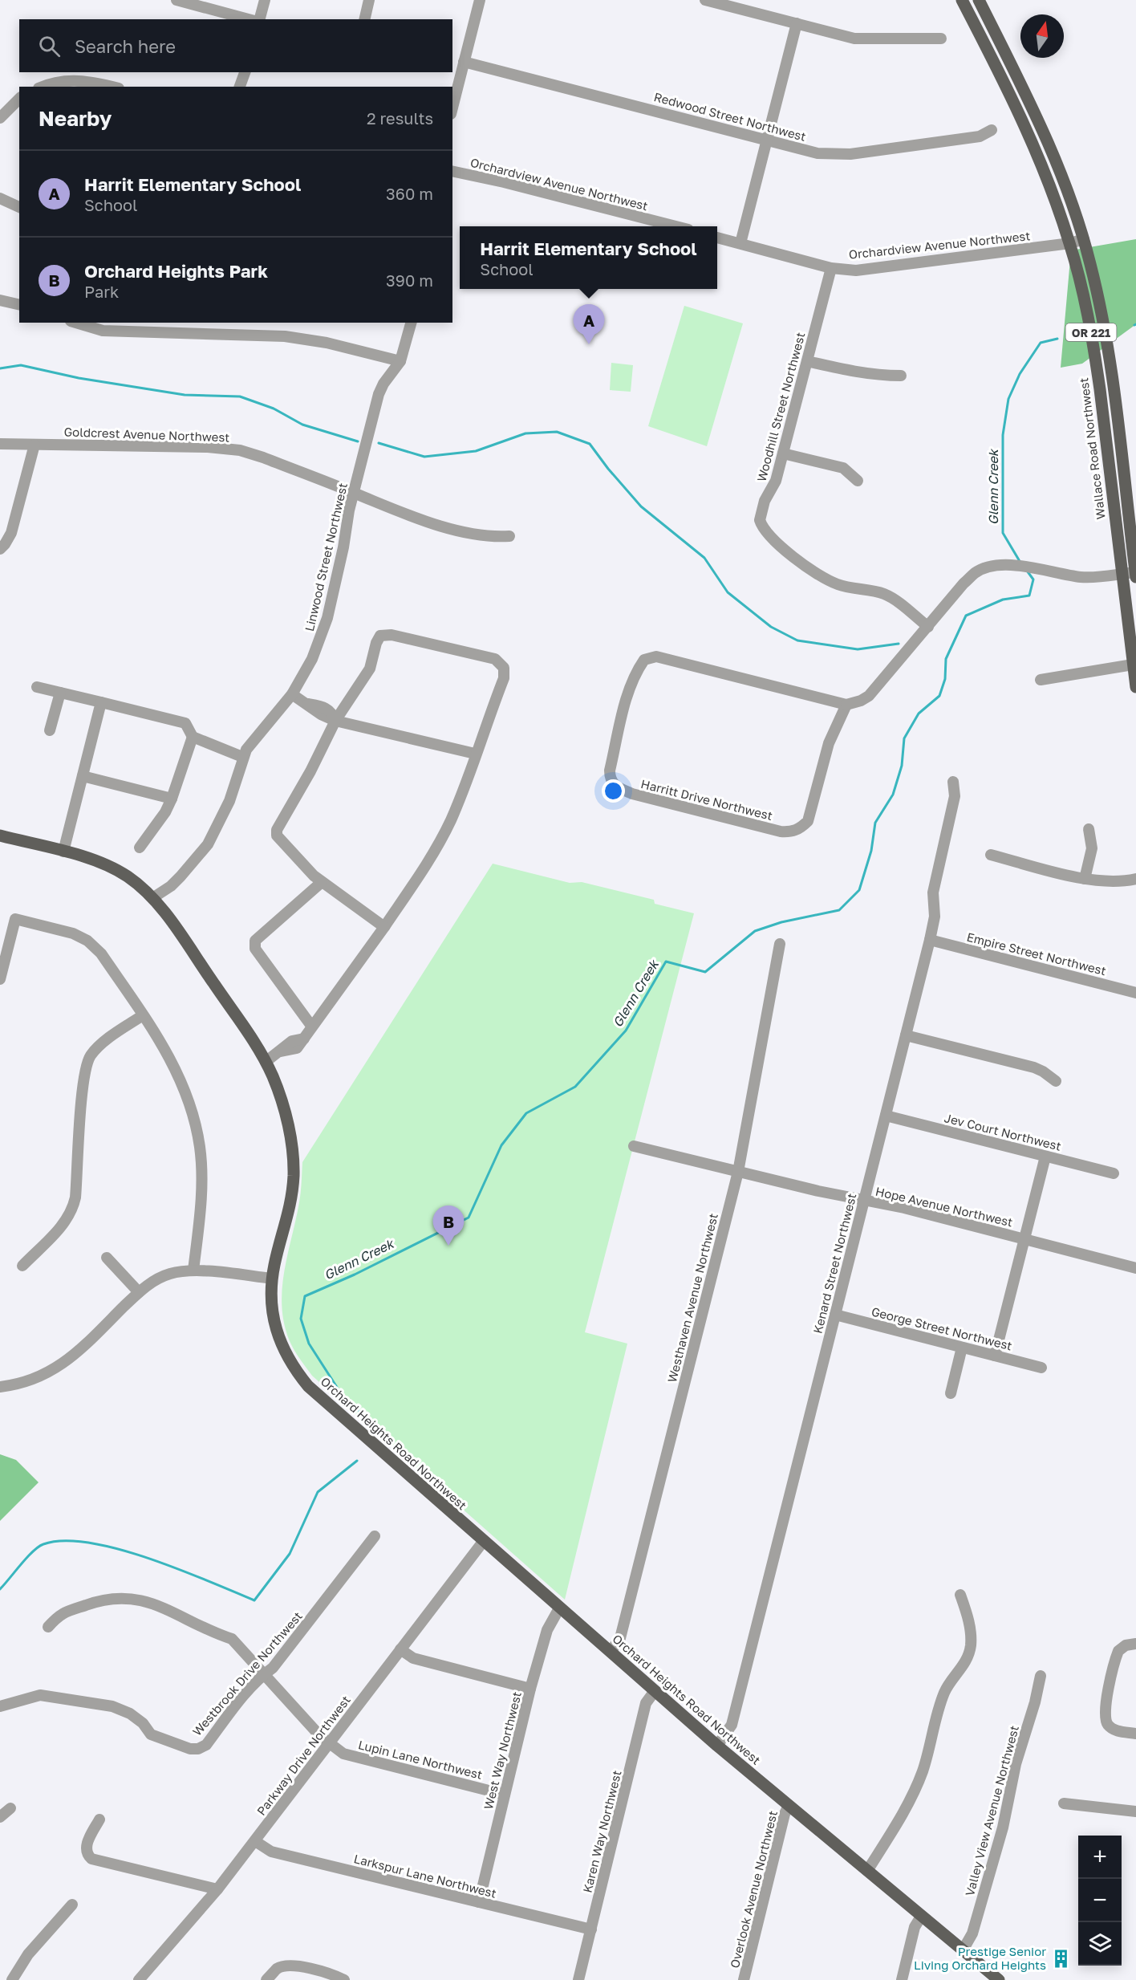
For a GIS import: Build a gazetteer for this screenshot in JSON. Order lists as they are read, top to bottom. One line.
{"streets":{"main road":["OR 221","Wallace Road Northwest","Orchard Heights Road Northwest"],"street":["Redwood Street Northwest","Orchardview Avenue Northwest","Woodhill Street Northwest","Goldcrest Avenue Northwest","Linwood Street Northwest","Harritt Drive Northwest","Empire Street Northwest","Jev Court Northwest","Hope Avenue Northwest","Kenard Street Northwest","Westhaven Avenue Northwest","George Street Northwest","Westbrook Drive Northwest","West Way Northwest","Parkway Drive Northwest","Lupin Lane Northwest","Valley View Avenue Northwest","Karen Way Northwest","Larkspur Lane Northwest","Overlook Avenue Northwest"]},"crossings":[["Orchardview Avenue Northwest","OR 221"],["Orchardview Avenue Northwest","Woodhill Street Northwest"],["Orchardview Avenue Northwest","Wallace Road Northwest"],["Goldcrest Avenue Northwest","Linwood Street Northwest"],["Linwood Street Northwest","Orchard Heights Road Northwest"],["Empire Street Northwest","Kenard Street Northwest"],["Jev Court Northwest","Kenard Street Northwest"],["Hope Avenue Northwest","Kenard Street Northwest"],["Hope Avenue Northwest","Westhaven Avenue Northwest"],["Kenard Street Northwest","George Street Northwest"],["Kenard Street Northwest","Orchard Heights Road Northwest"],["Westhaven Avenue Northwest","Orchard Heights Road Northwest"],["Orchard Heights Road Northwest","West Way Northwest"],["Orchard Heights Road Northwest","Parkway Drive Northwest"],["Orchard Heights Road Northwest","Valley View Avenue Northwest"],["Orchard Heights Road Northwest","Karen Way Northwest"],["Orchard Heights Road Northwest","Overlook Avenue Northwest"],["Westbrook Drive Northwest","Lupin Lane Northwest"],["West Way Northwest","Lupin Lane Northwest"],["West Way Northwest","Larkspur Lane Northwest"],["Parkway Drive Northwest","Lupin Lane Northwest"],["Parkway Drive Northwest","Larkspur Lane Northwest"],["Karen Way Northwest","Larkspur Lane Northwest"]],"water":["Glenn Creek"],"places":{"building":["Prestige Senior Living Orchard Heights"]},"north":"top","page":{"search":"Search here","heading":["Nearby","2 results"],"list":[{"mark":"A","name":"Harrit Elementary School","note":"School","value":"360 m"},{"mark":"B","name":"Orchard Heights Park","note":"Park","value":"390 m"}],"popup":["Harrit Elementary School","School"],"pins":["A","B"],"map_buttons":["+","−"]}}
